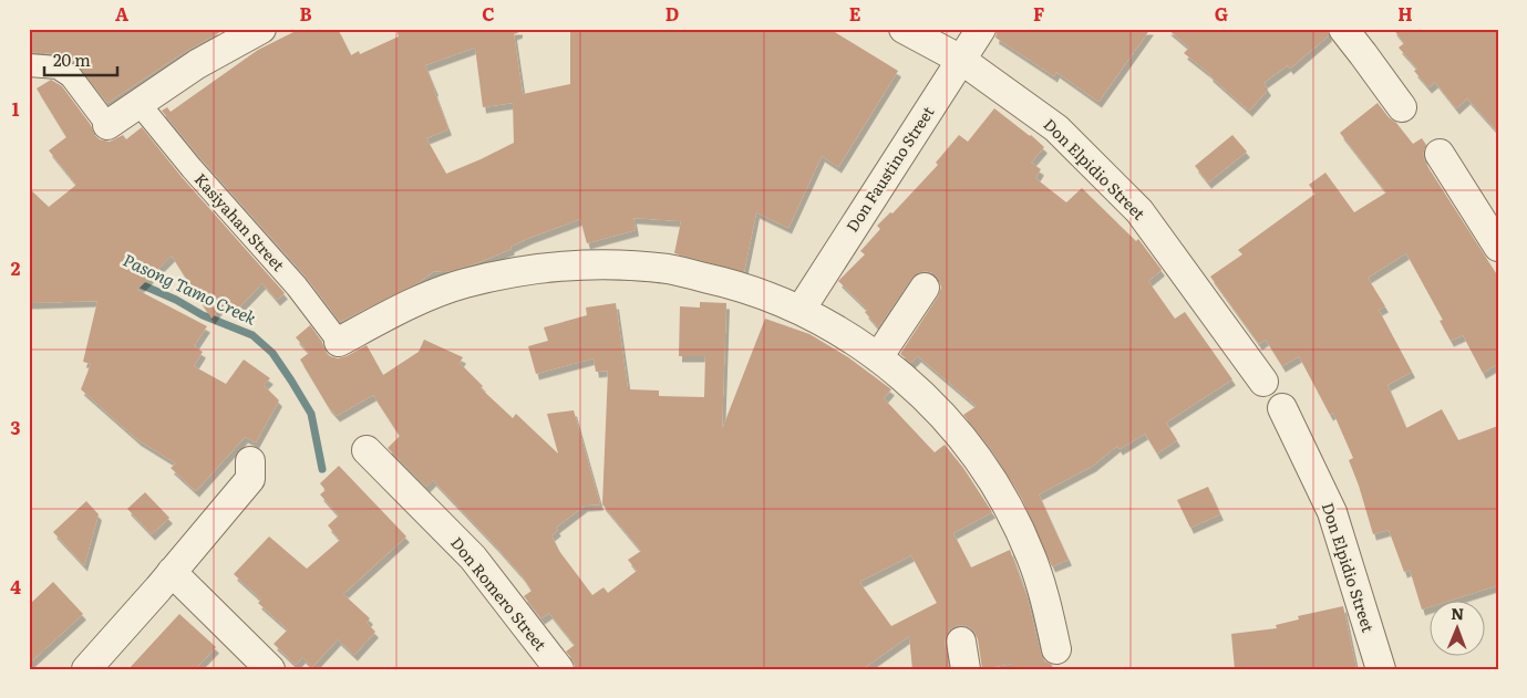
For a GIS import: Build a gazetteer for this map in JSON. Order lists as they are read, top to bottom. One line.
{"streets":{"street":["Don Faustino Street","Don Elpidio Street","Kasiyahan Street","Don Romero Street"]},"crossings":[["Don Faustino Street","Don Elpidio Street"]],"water":["Pasong Tamo Creek"],"scale_bar":"20 m","north":"top","grid":{"columns":["A","B","C","D","E","F","G","H"],"rows":["1","2","3","4"]}}
